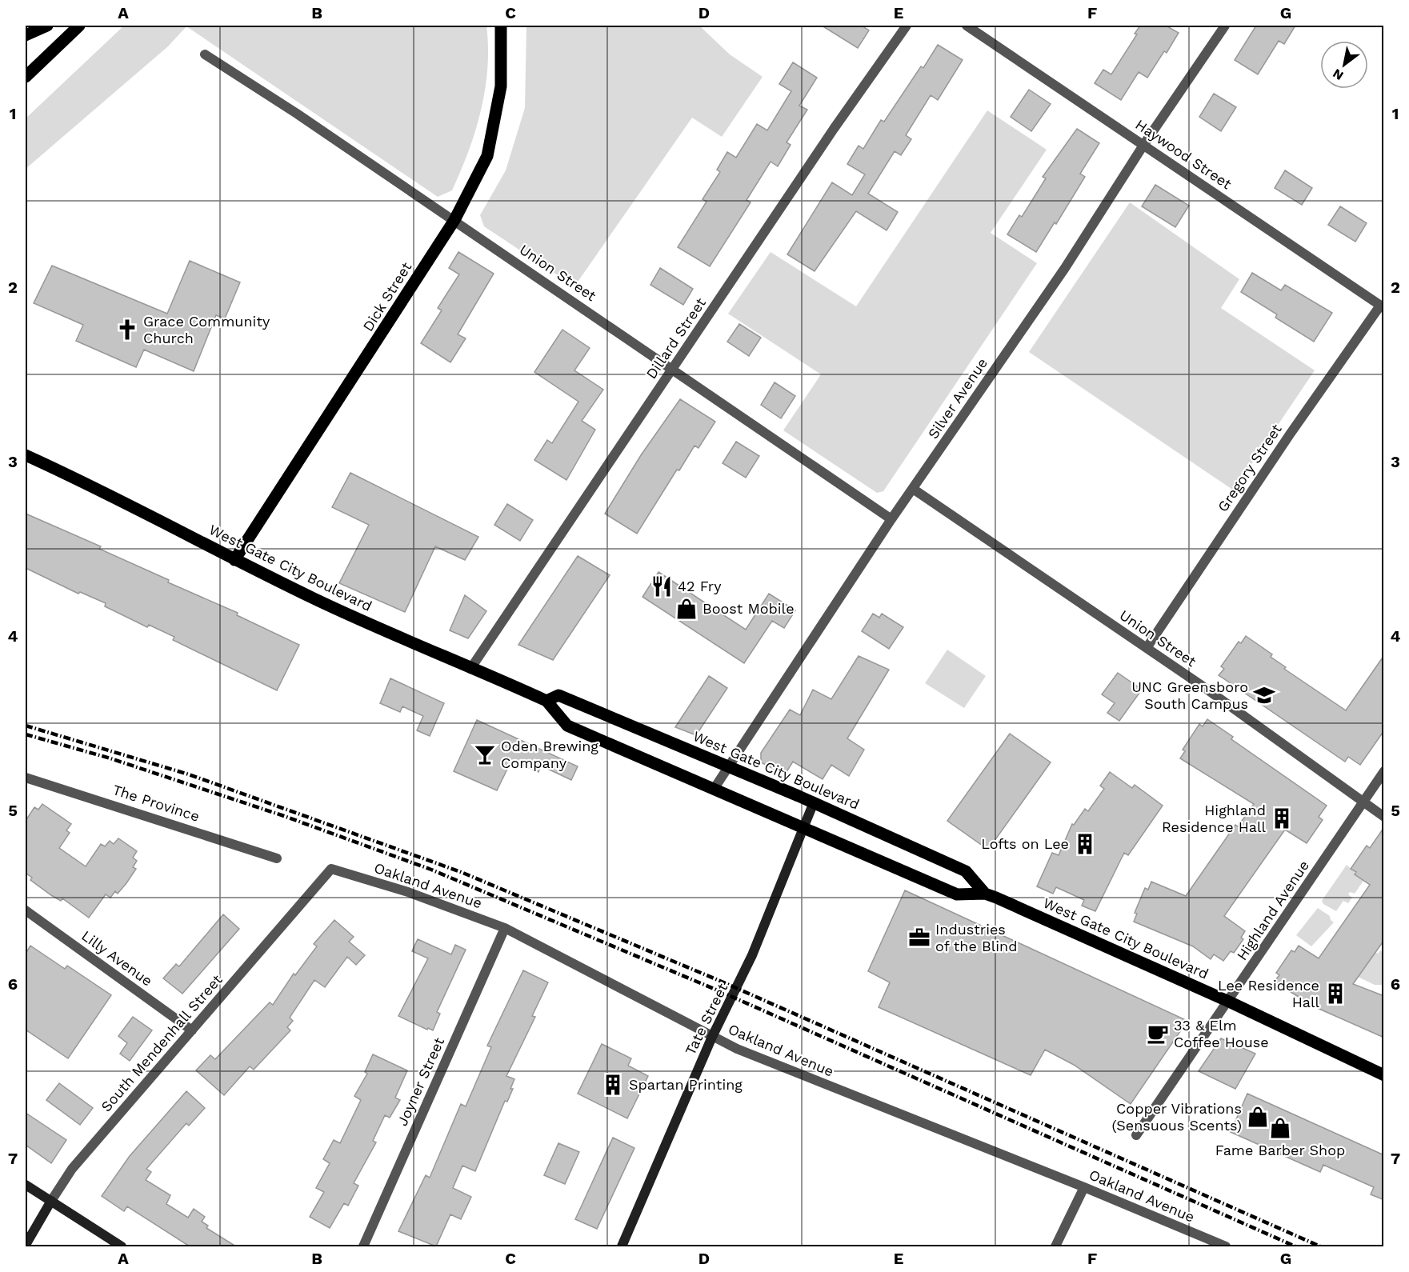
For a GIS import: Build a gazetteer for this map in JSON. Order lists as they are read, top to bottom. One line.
{"streets":{"main road":["Dick Street","West Gate City Boulevard"],"street":["Haywood Street","Union Street","Dillard Street","Silver Avenue","Gregory Street","The Province","Oakland Avenue","Highland Avenue","Lilly Avenue","Tate Street","South Mendenhall Street","Joyner Street"]},"crossings":[["Haywood Street","Silver Avenue"],["Haywood Street","Gregory Street"],["Union Street","Dick Street"],["Union Street","Dillard Street"],["Union Street","Silver Avenue"],["Union Street","Gregory Street"],["Union Street","Highland Avenue"],["Dick Street","West Gate City Boulevard"],["Dillard Street","West Gate City Boulevard"],["Silver Avenue","West Gate City Boulevard"],["West Gate City Boulevard","Highland Avenue"],["West Gate City Boulevard","Tate Street"],["Oakland Avenue","Tate Street"],["Oakland Avenue","South Mendenhall Street"],["Oakland Avenue","Joyner Street"],["Lilly Avenue","South Mendenhall Street"]],"places":{"church":["Grace Community Church"],"restaurant":["42 Fry"],"shop":["Boost Mobile","Copper Vibrations (Sensuous Scents)","Fame Barber Shop"],"school or university":["UNC Greensboro South Campus"],"bar":["Oden Brewing Company"],"building":["Highland Residence Hall","Lofts on Lee","Lee Residence Hall","Spartan Printing"],"office":["Industries of the Blind"],"cafe":["33 & Elm Coffee House"]},"north":"bottom left","grid":{"columns":["A","B","C","D","E","F","G"],"rows":["1","2","3","4","5","6","7"]}}
